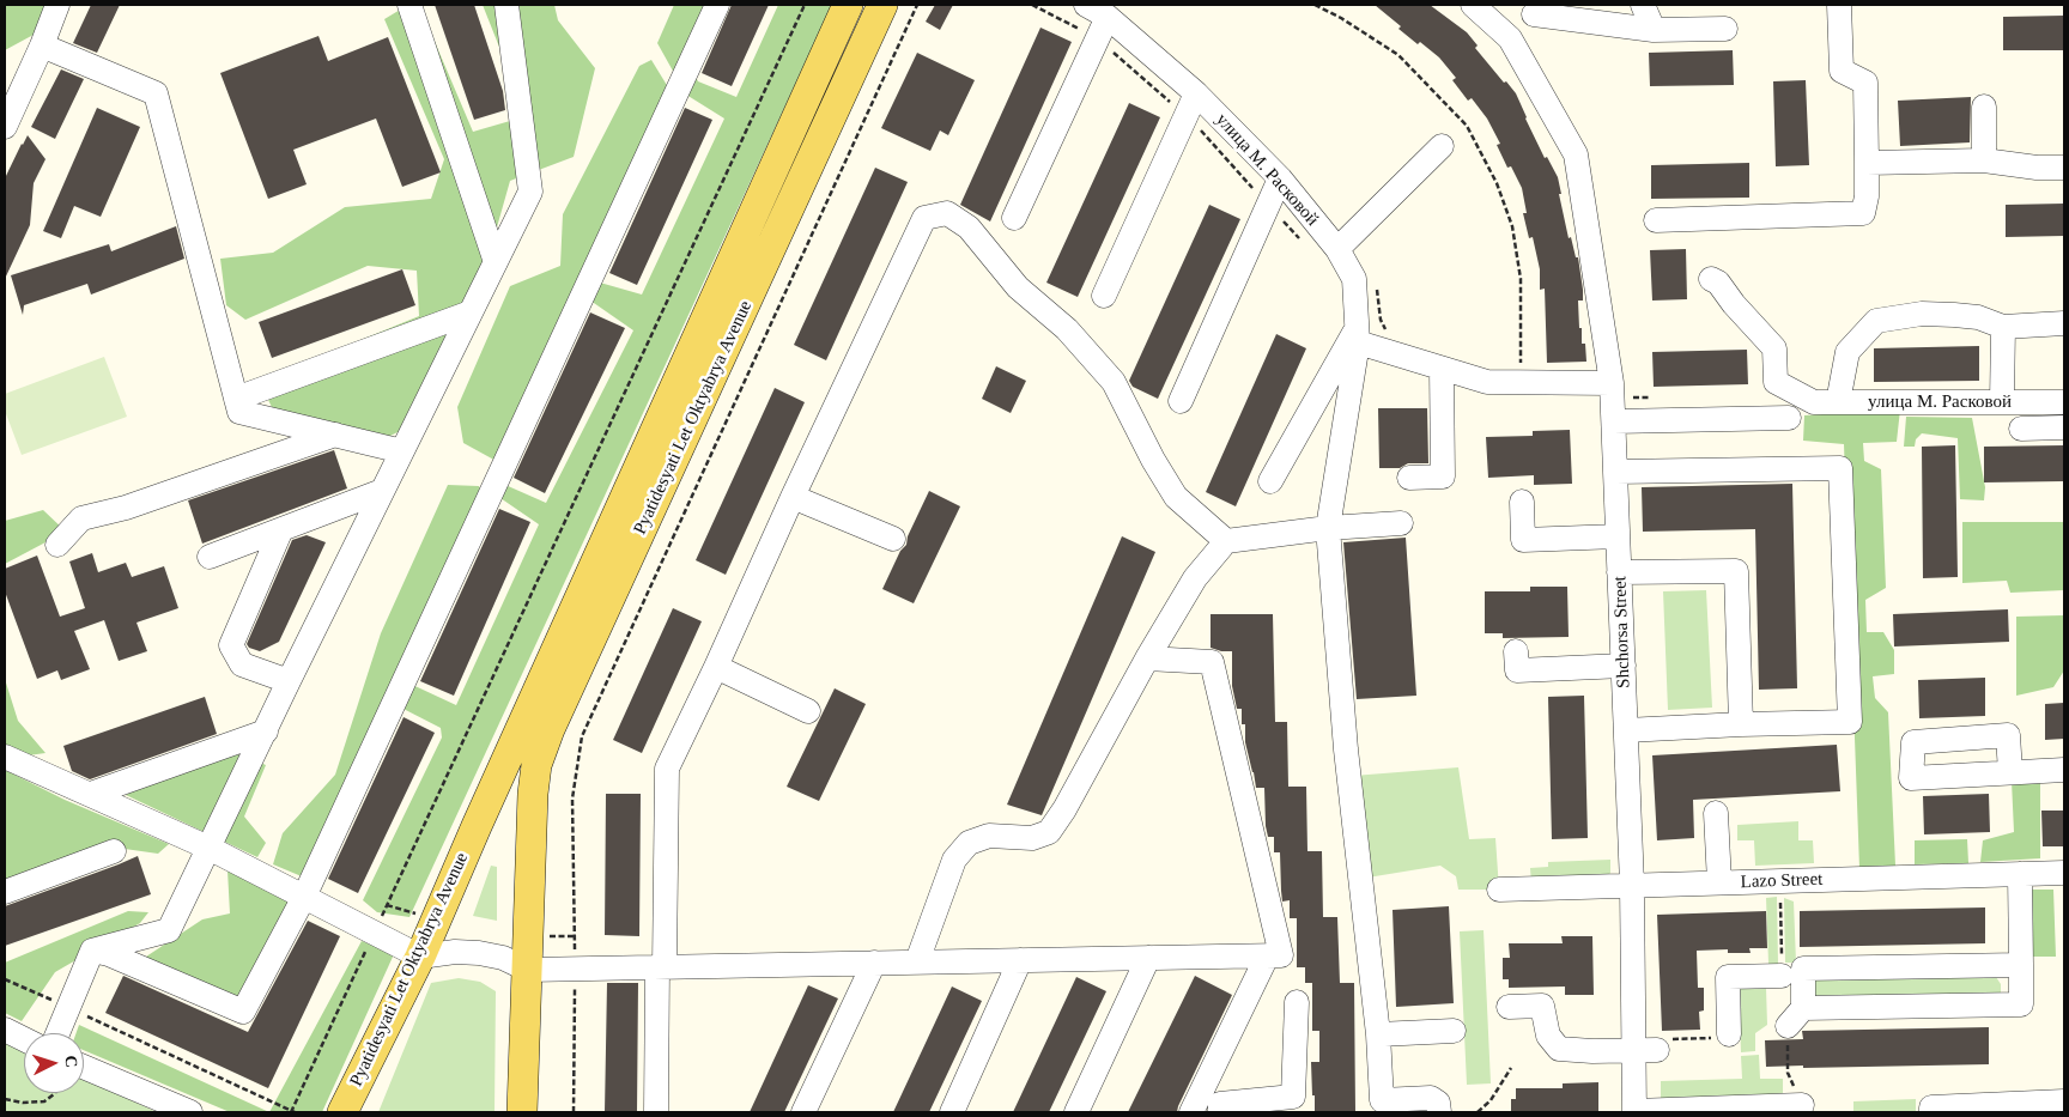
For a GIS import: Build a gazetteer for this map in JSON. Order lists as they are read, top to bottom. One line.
{"streets":{"main road":["Pyatidesyati Let Oktyabrya Avenue"],"street":["улица М. Расковой","Shchorsa Street","Lazo Street"]},"crossings":[["Shchorsa Street","Lazo Street"]],"north":"right"}
